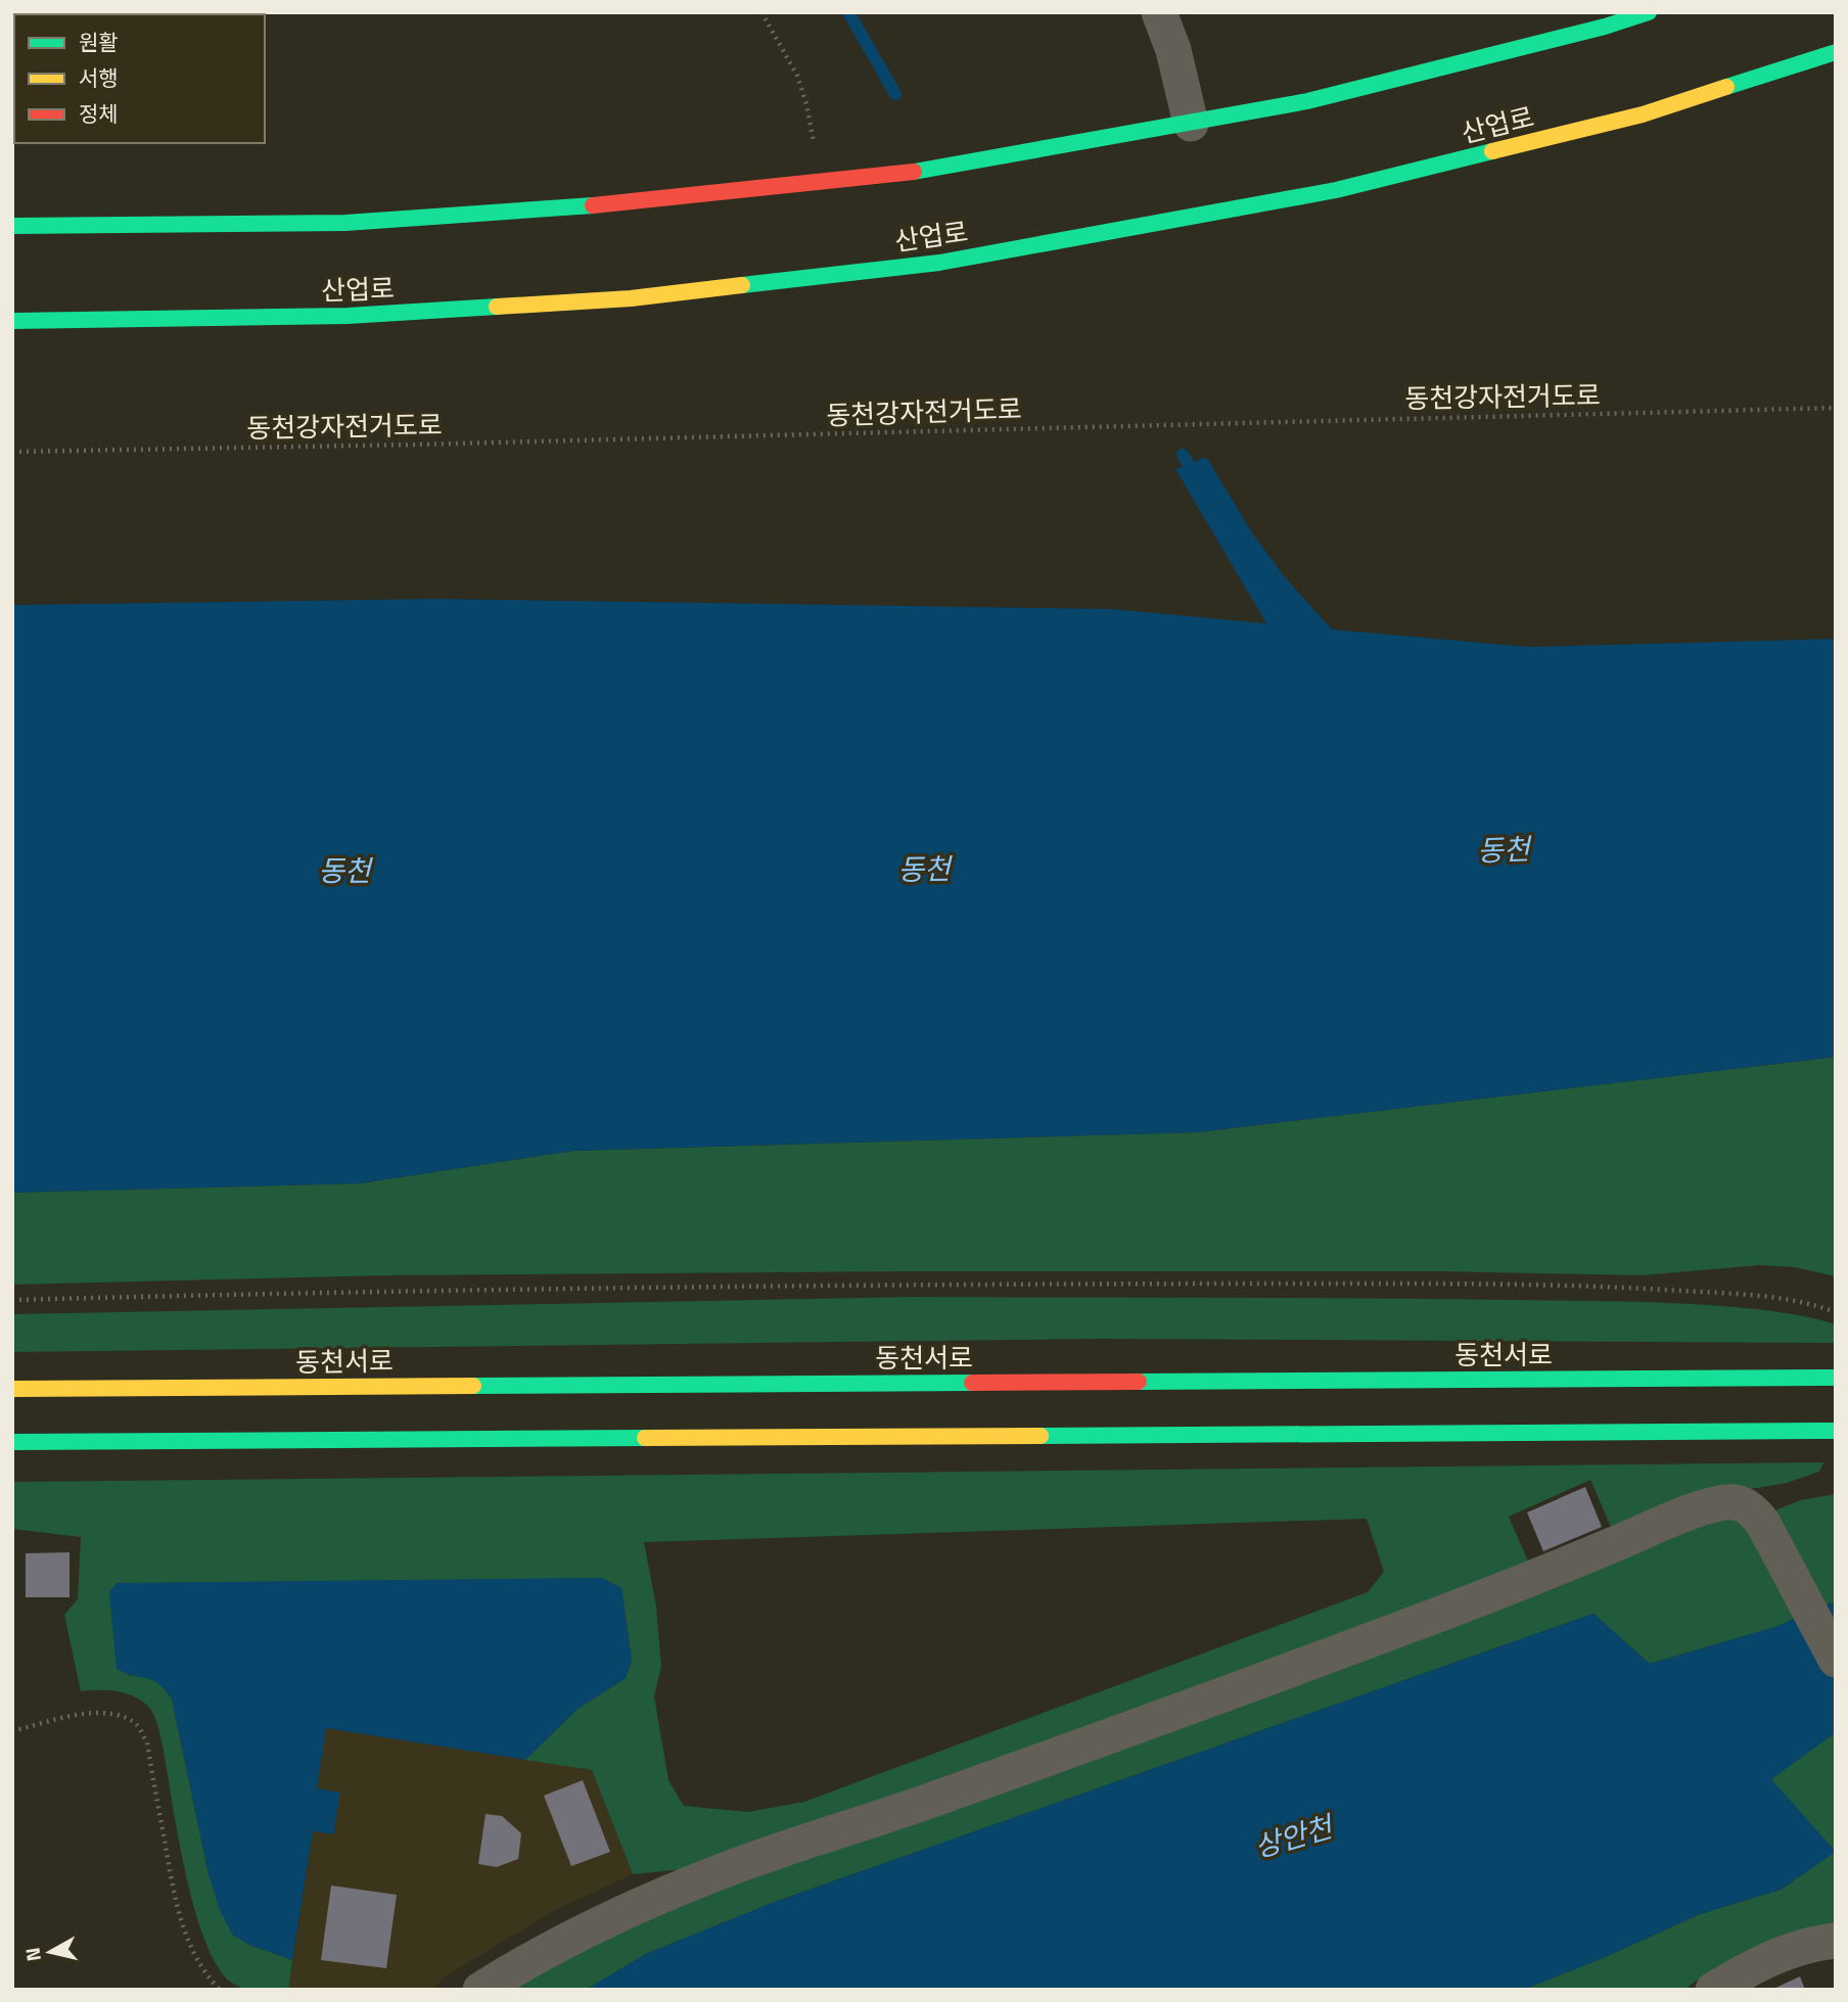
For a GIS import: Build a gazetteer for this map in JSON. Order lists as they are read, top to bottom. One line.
{"streets":{"main road":["산업로","동천서로"],"path":["동천강자전거도로"]},"water":["동천","상안천"],"legend":["원활","서행","정체"],"north":"left"}
